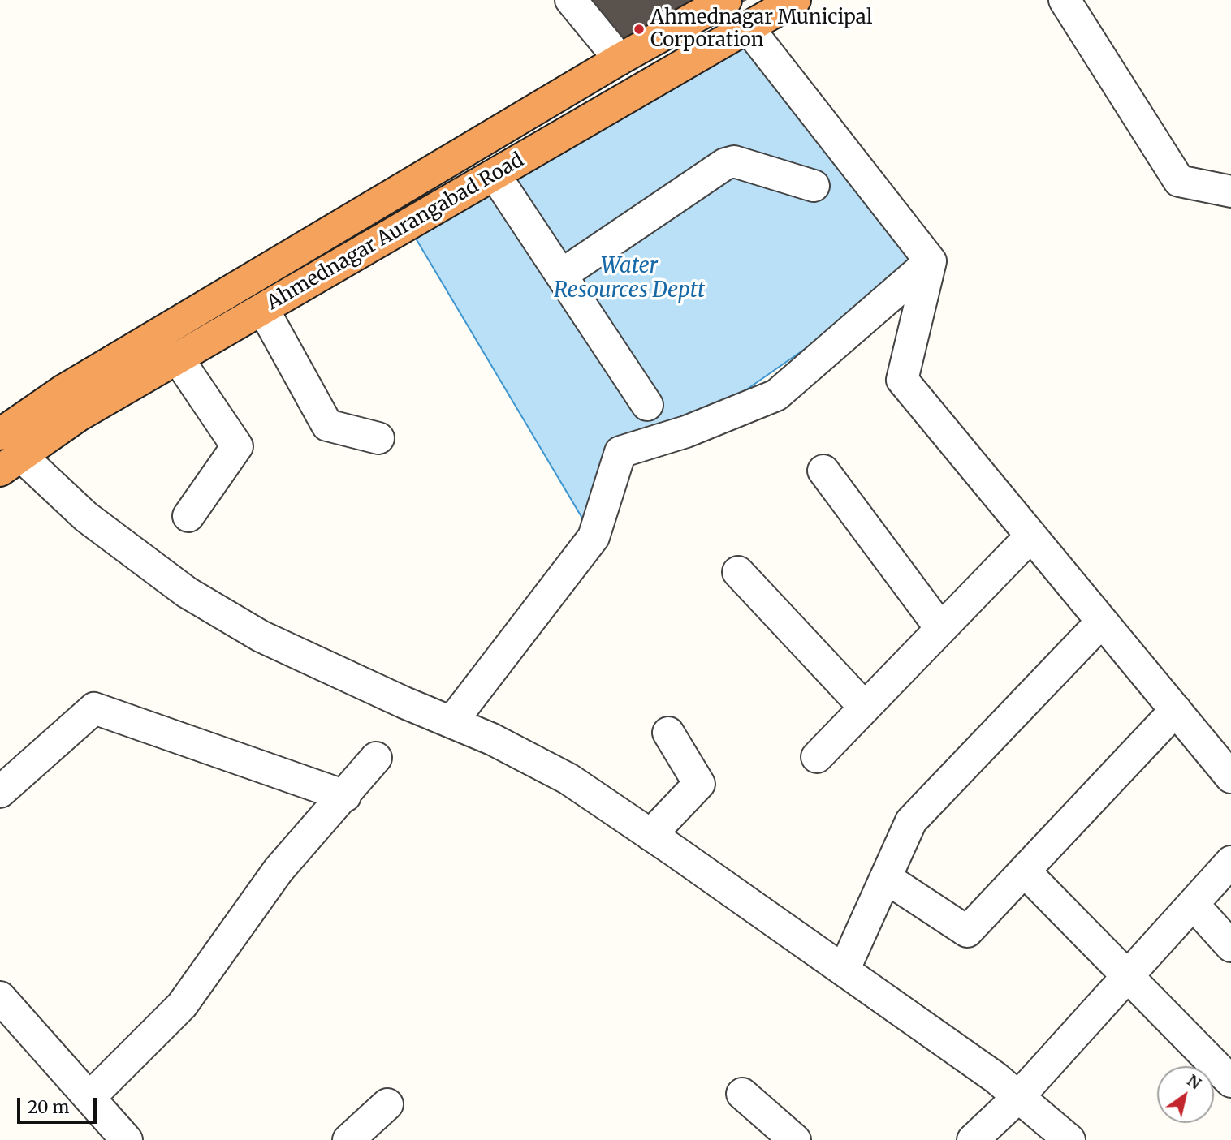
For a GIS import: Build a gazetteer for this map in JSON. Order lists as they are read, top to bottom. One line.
{"streets":{"highway":["Ahmednagar Aurangabad Road"]},"water":["Water Resources Deptt"],"places":["Ahmednagar Municipal Corporation"],"scale_bar":"20 m","north":"top right"}
